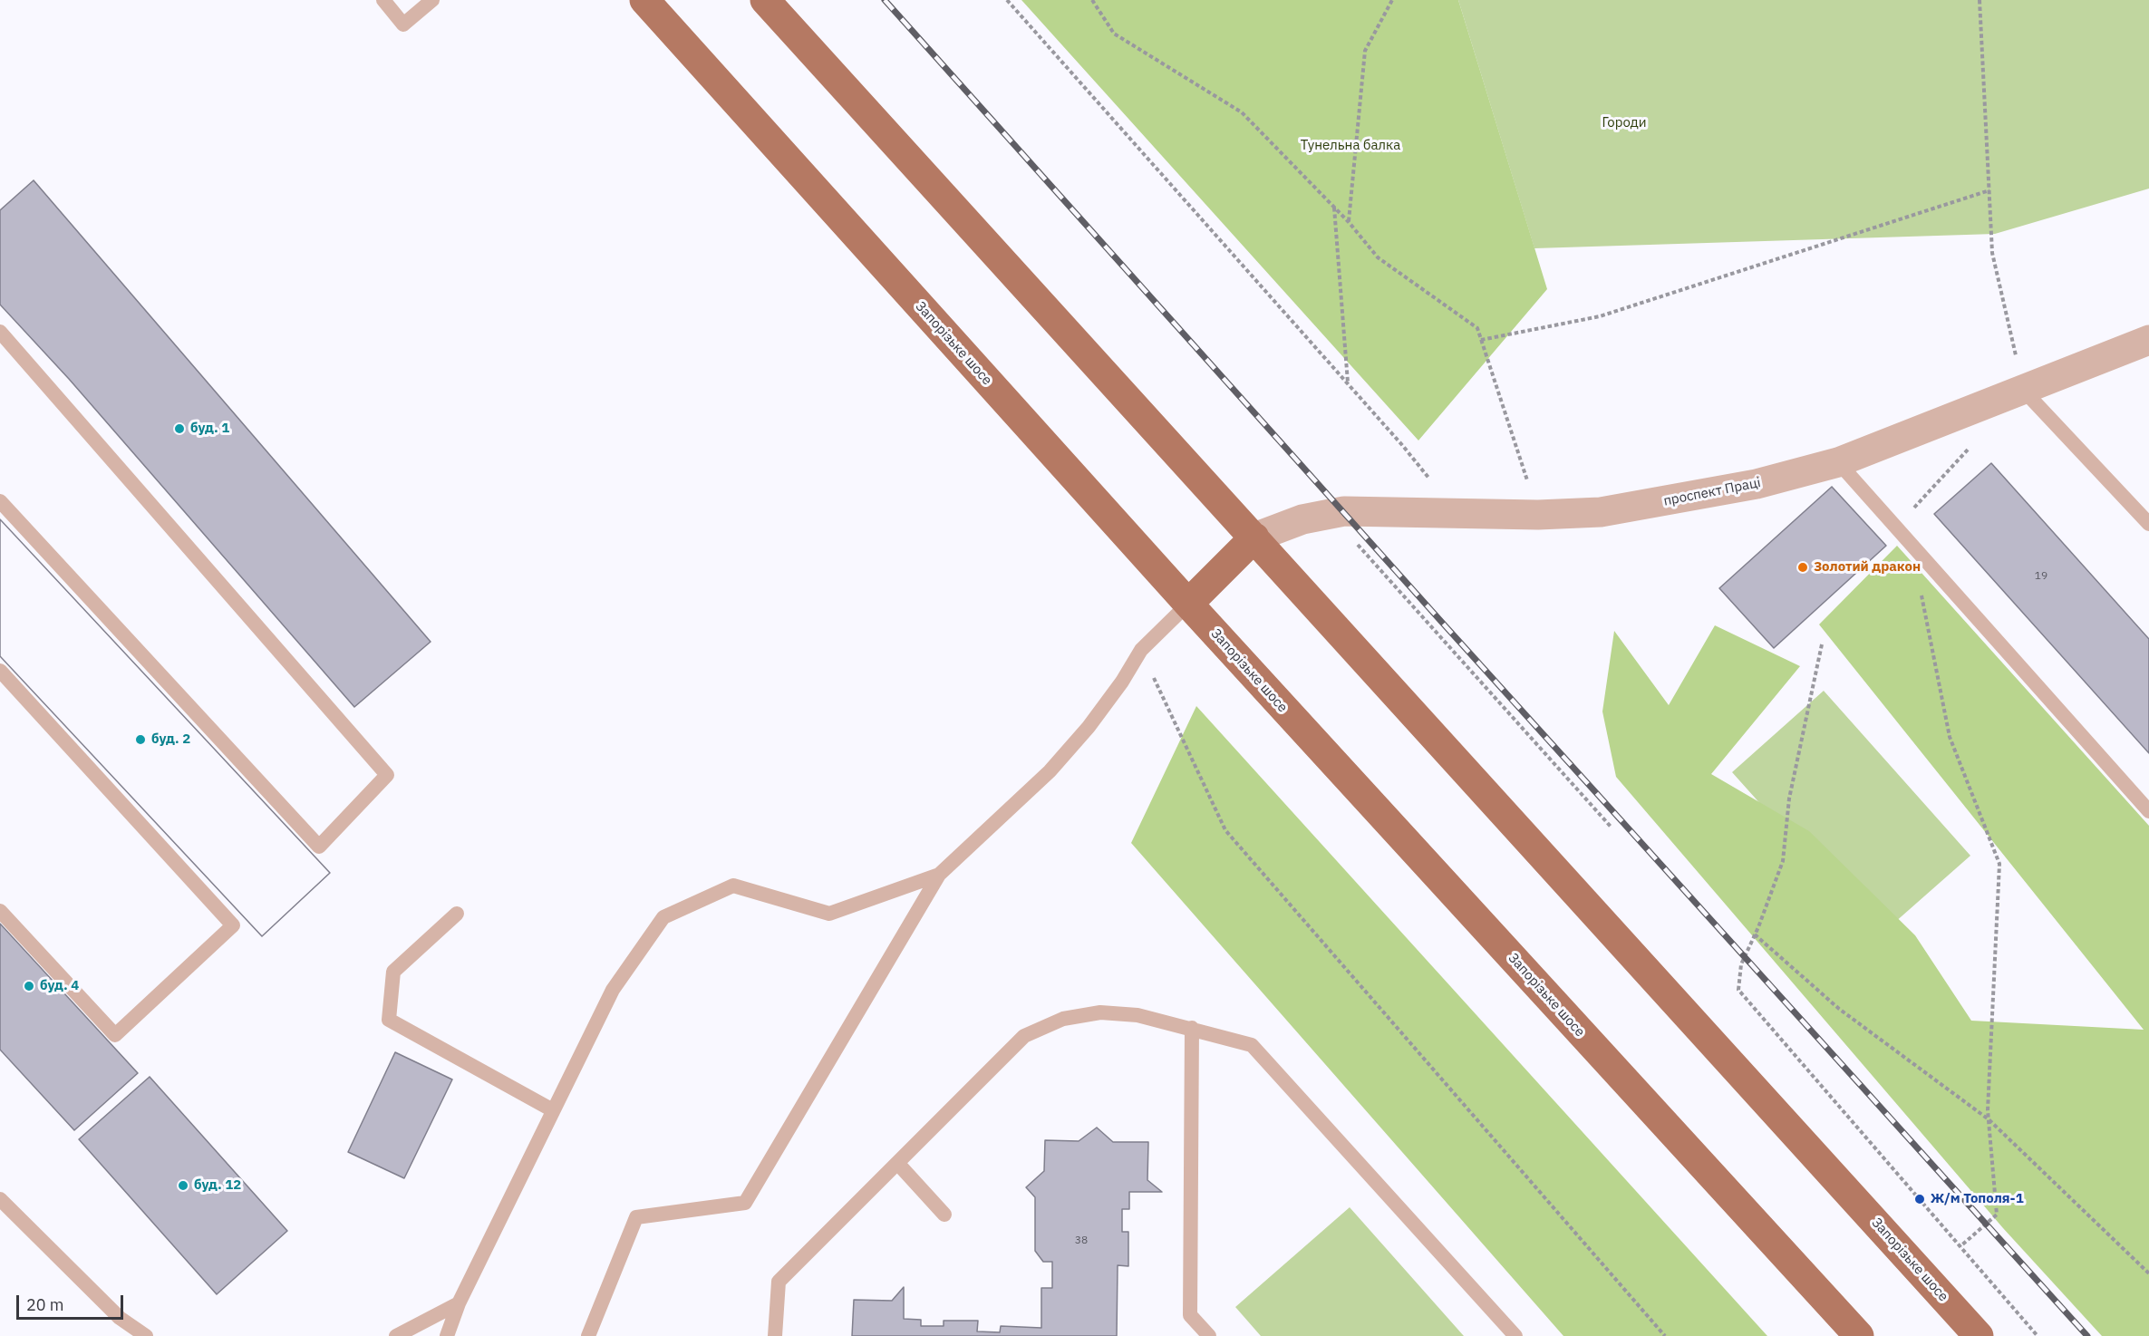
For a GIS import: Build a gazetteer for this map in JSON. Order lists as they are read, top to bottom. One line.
{"streets":{"main road":["Запорізьке шосе"],"street":["проспект Праці"]},"crossings":[["Запорізьке шосе","проспект Праці"]],"parks":["Городи","Тунельна балка"],"places":["буд. 1","Золотий дракон","буд. 2","буд. 4","буд. 12","Ж/м Тополя-1"],"house_numbers":["19","38"],"scale_bar":"20 m"}
